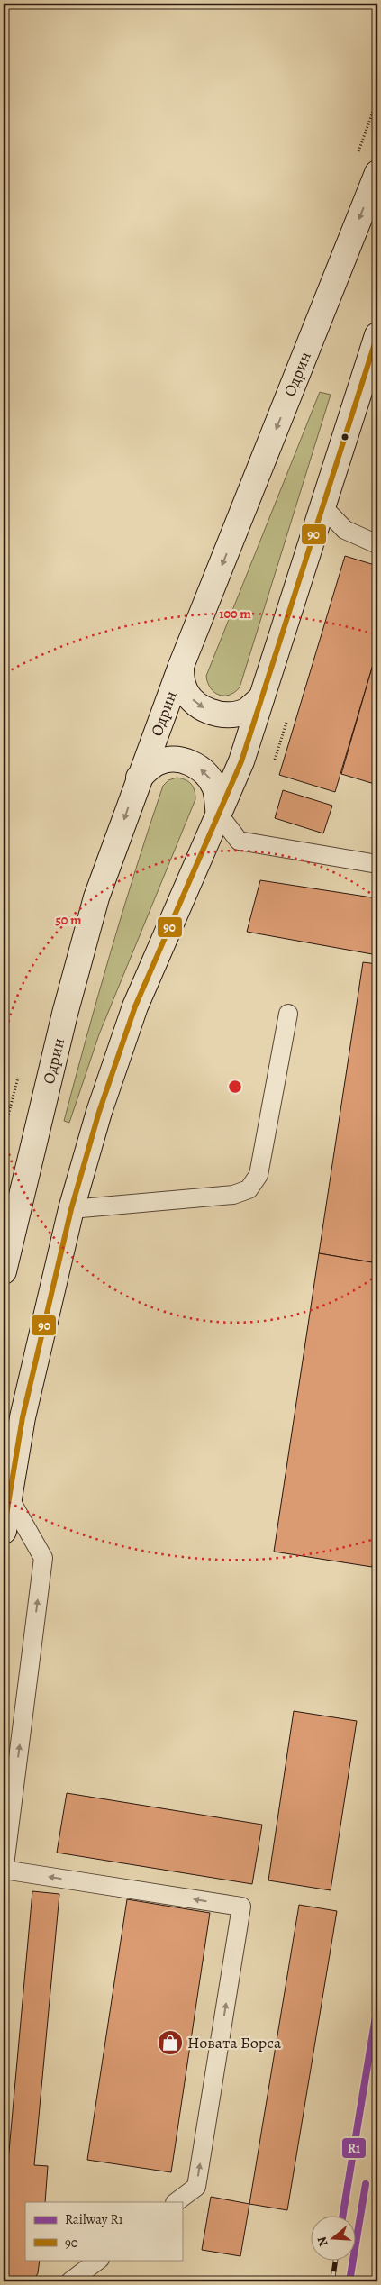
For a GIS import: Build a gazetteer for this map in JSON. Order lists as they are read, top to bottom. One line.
{"streets":{"main road":["Одрин"]},"places":{"shop":["Новата Борса"]},"lines":["transit line 90","rail line R1"],"legend":["Railway R1","90"],"north":"left","rings":["100 m","50 m"]}
